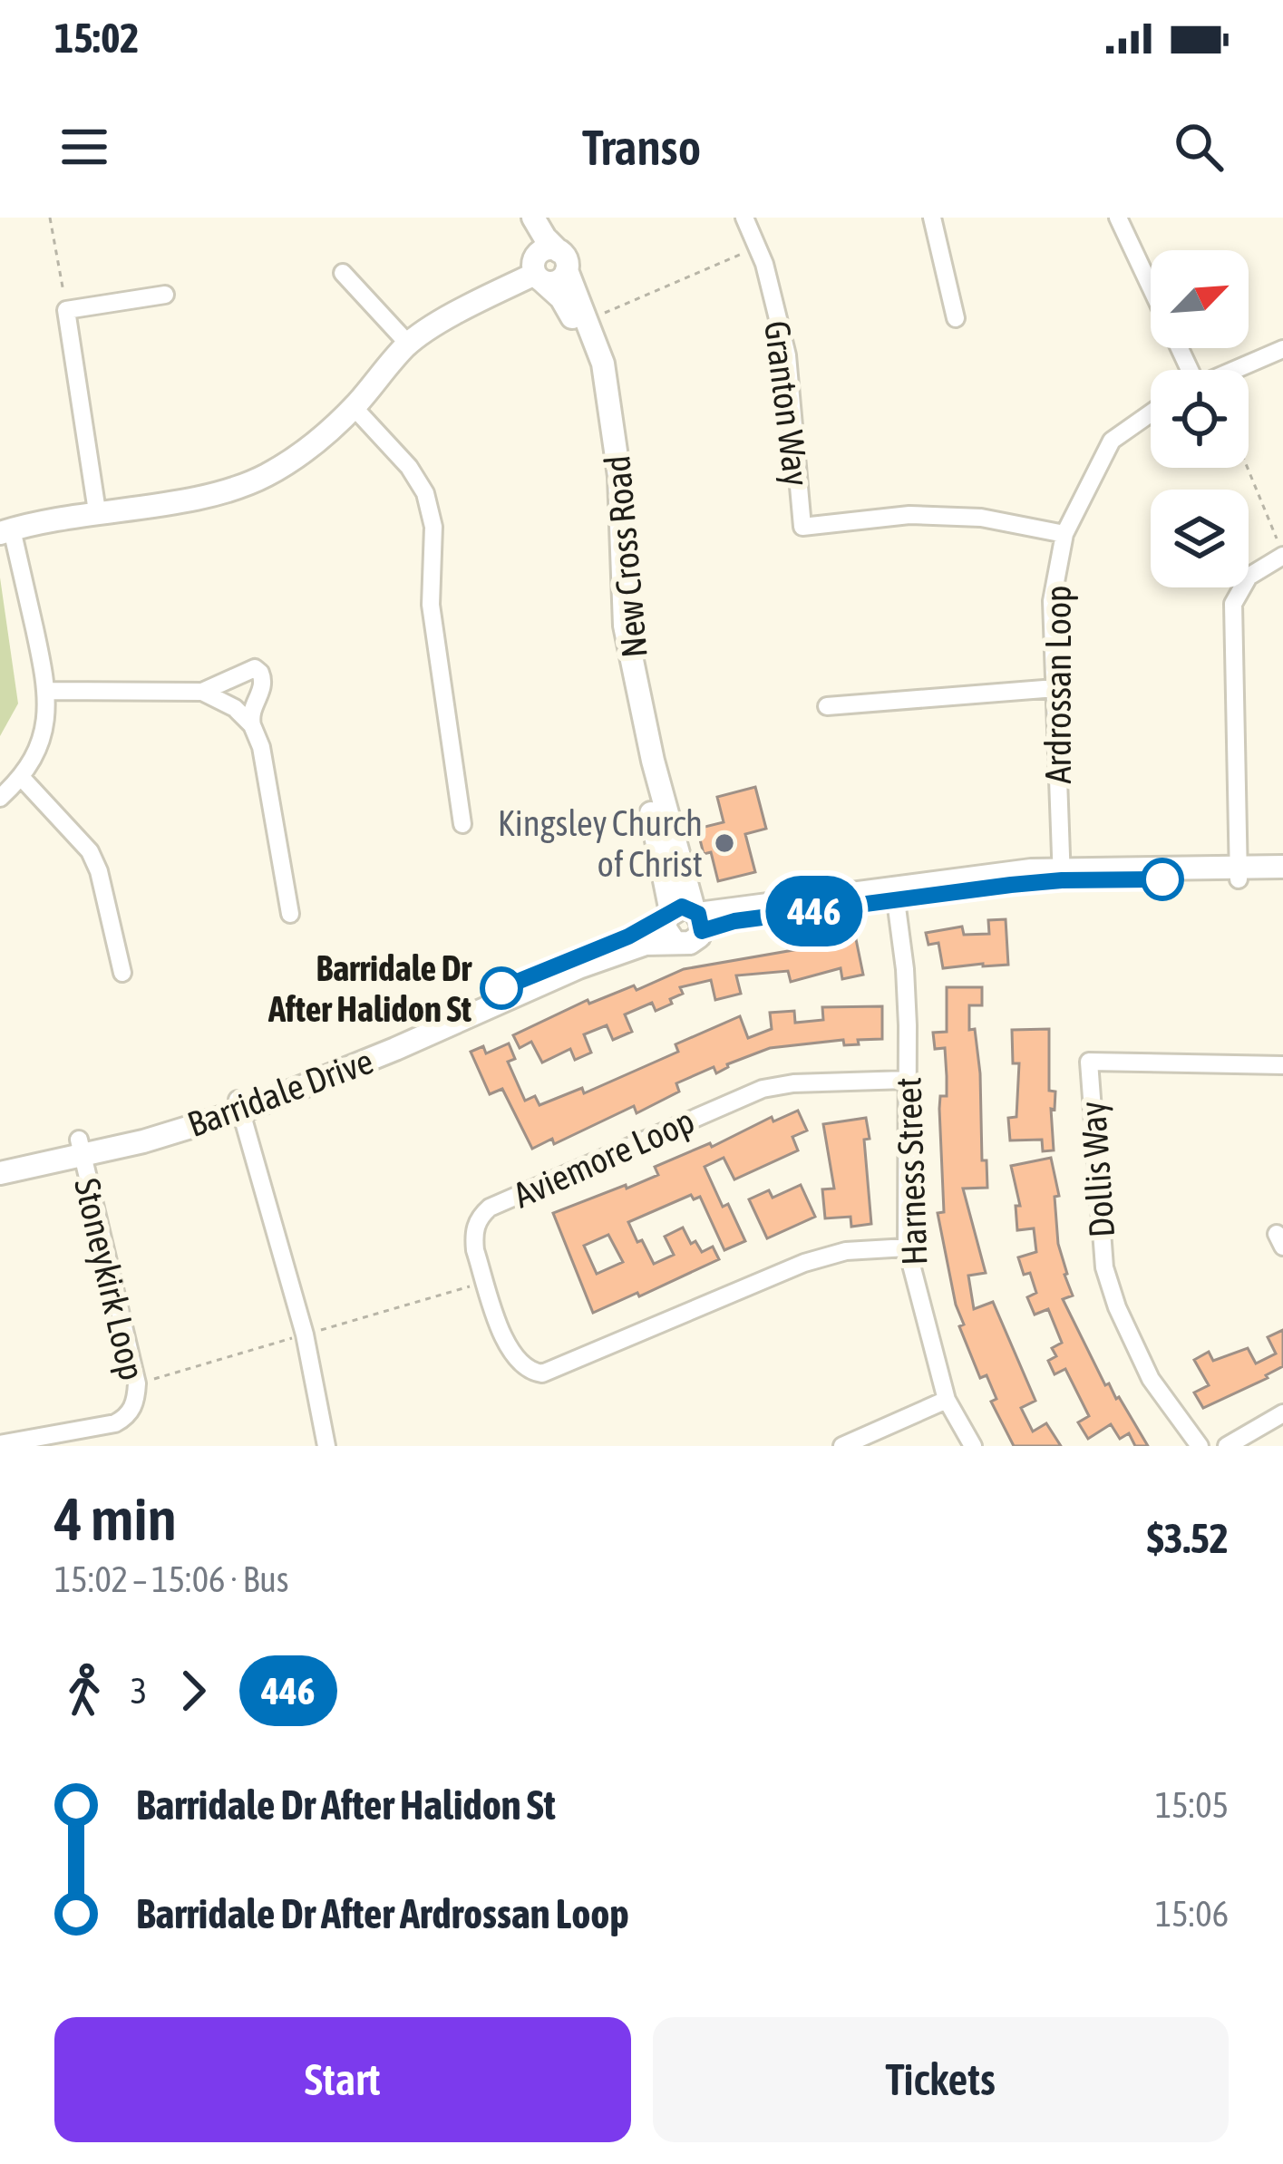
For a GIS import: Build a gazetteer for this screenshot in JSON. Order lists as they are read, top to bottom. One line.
{"streets":{"street":["Granton Way","New Cross Road","Ardrossan Loop","Barridale Drive","Aviemore Loop","Dollis Way","Harness Street","Stoneykirk Loop"]},"crossings":[["Granton Way","Ardrossan Loop"],["New Cross Road","Barridale Drive"],["Ardrossan Loop","Barridale Drive"],["Barridale Drive","Harness Street"],["Barridale Drive","Stoneykirk Loop"],["Aviemore Loop","Harness Street"]],"places":["Kingsley Church of Christ","Barridale Dr After Halidon St"],"lines":["bus line 446"],"north":"top right","page":{"status":"15:02","header":"Transo","on_map":"446","heading":["4 min","15:02 – 15:06 · Bus","$3.52"],"legs":["3","446"],"list":[{"name":"Barridale Dr After Halidon St","value":"15:05"},{"name":"Barridale Dr After Ardrossan Loop","value":"15:06"}],"buttons":["Start","Tickets"]}}
